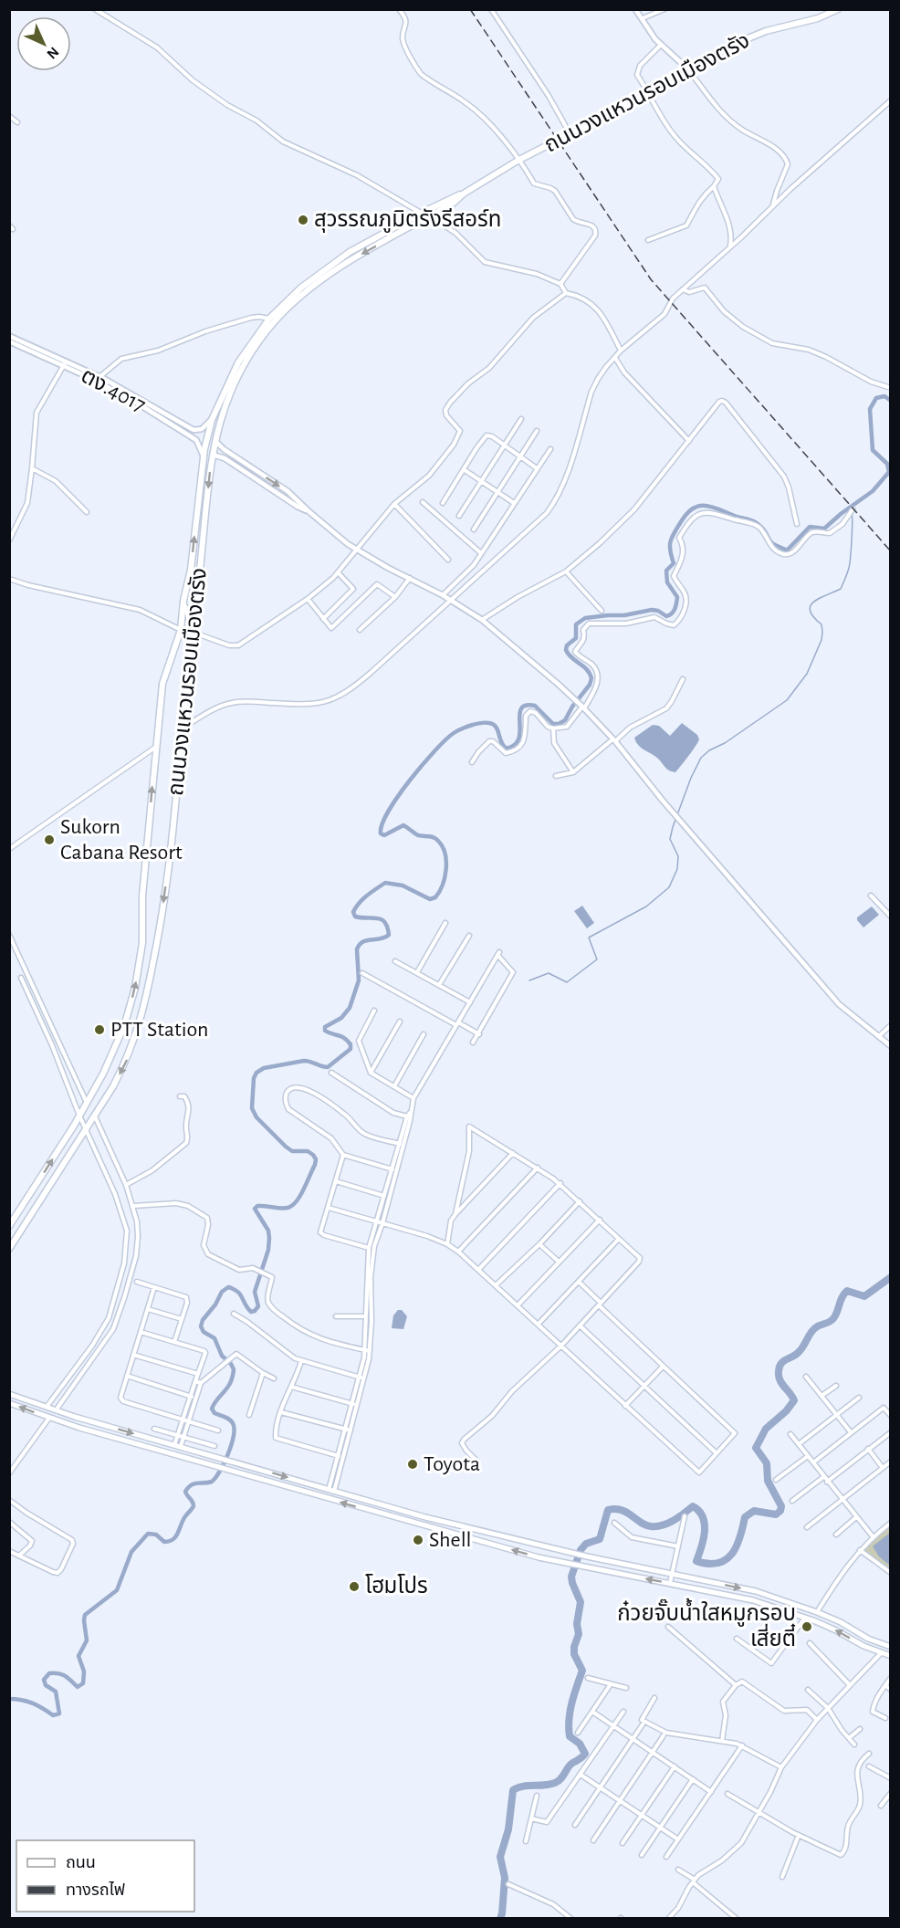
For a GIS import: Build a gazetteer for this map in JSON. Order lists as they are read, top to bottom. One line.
{"streets":{"highway":["ถนนวงแหวนรอบเมืองตรัง"],"street":["ตง.4017"]},"crossings":[["ถนนวงแหวนรอบเมืองตรัง","ตง.4017"]],"places":["สุวรรณภูมิตรังรีสอร์ท","Sukorn Cabana Resort","PTT Station","Toyota","Shell","โฮมโปร","ก๋วยจั๊บน้ำใสหมูกรอบ เสี่ยตี๋"],"legend":["ถนน","ทางรถไฟ"],"north":"bottom right"}
